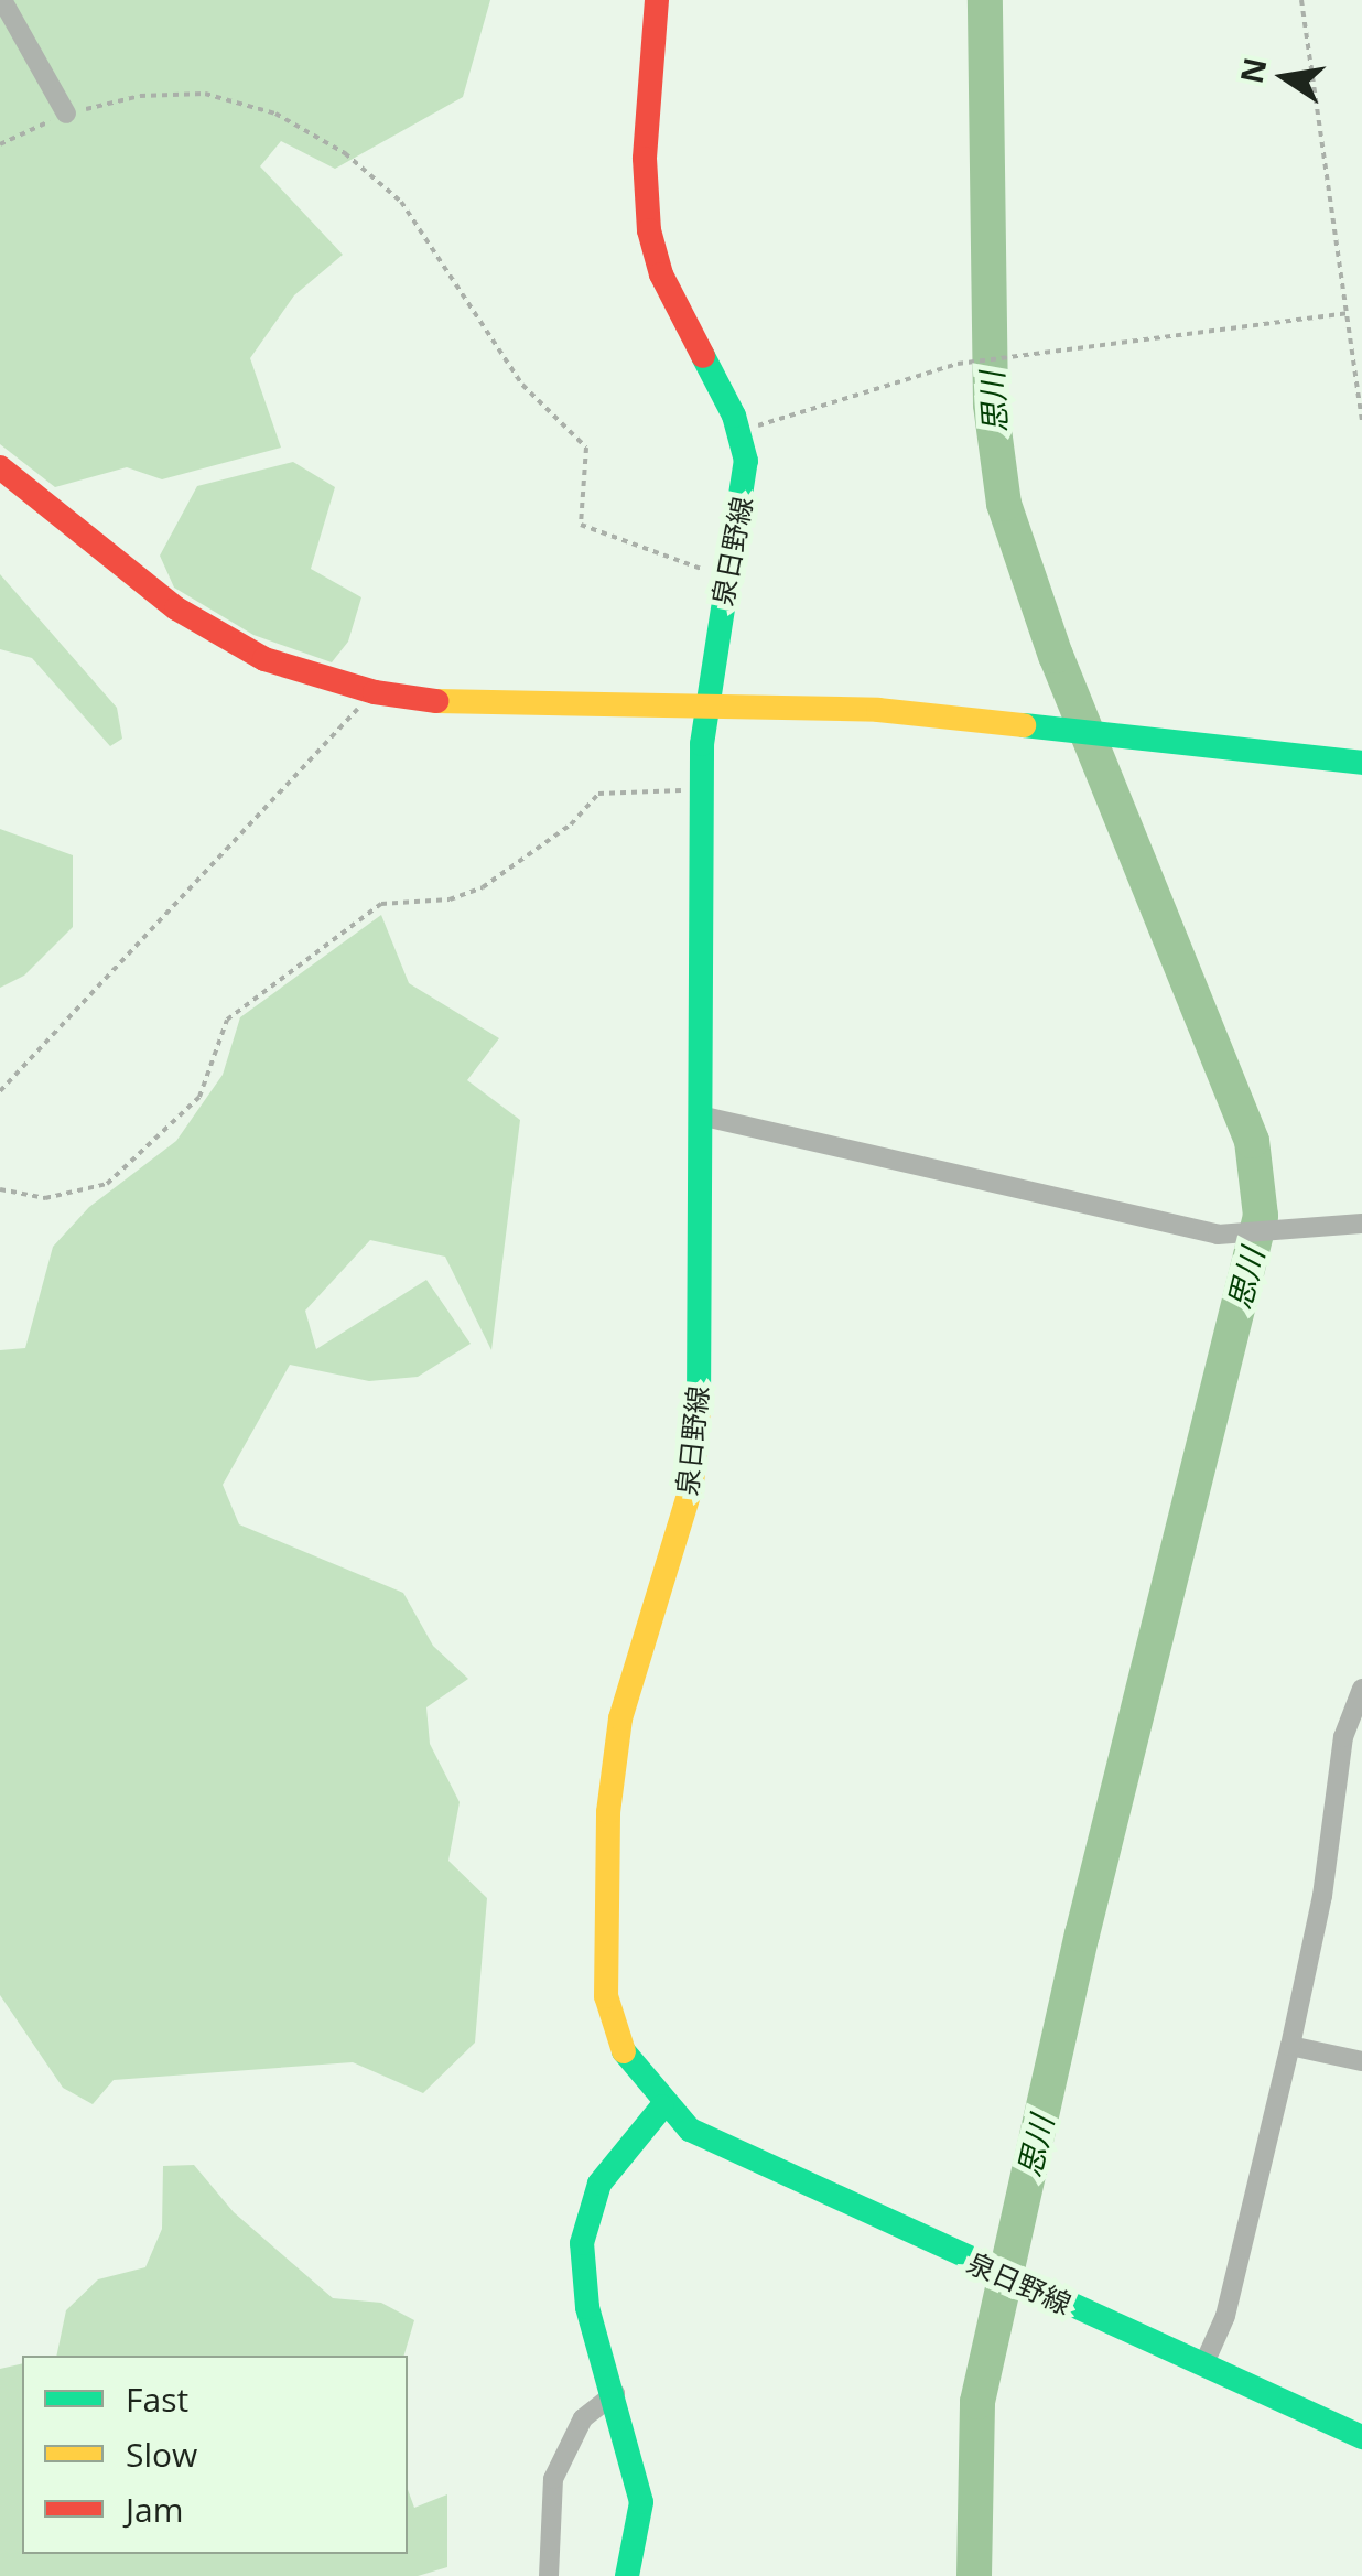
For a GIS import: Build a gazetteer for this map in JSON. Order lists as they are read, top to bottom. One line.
{"streets":{"main road":["泉日野線"]},"water":["思川"],"legend":["Fast","Slow","Jam"],"north":"left"}
